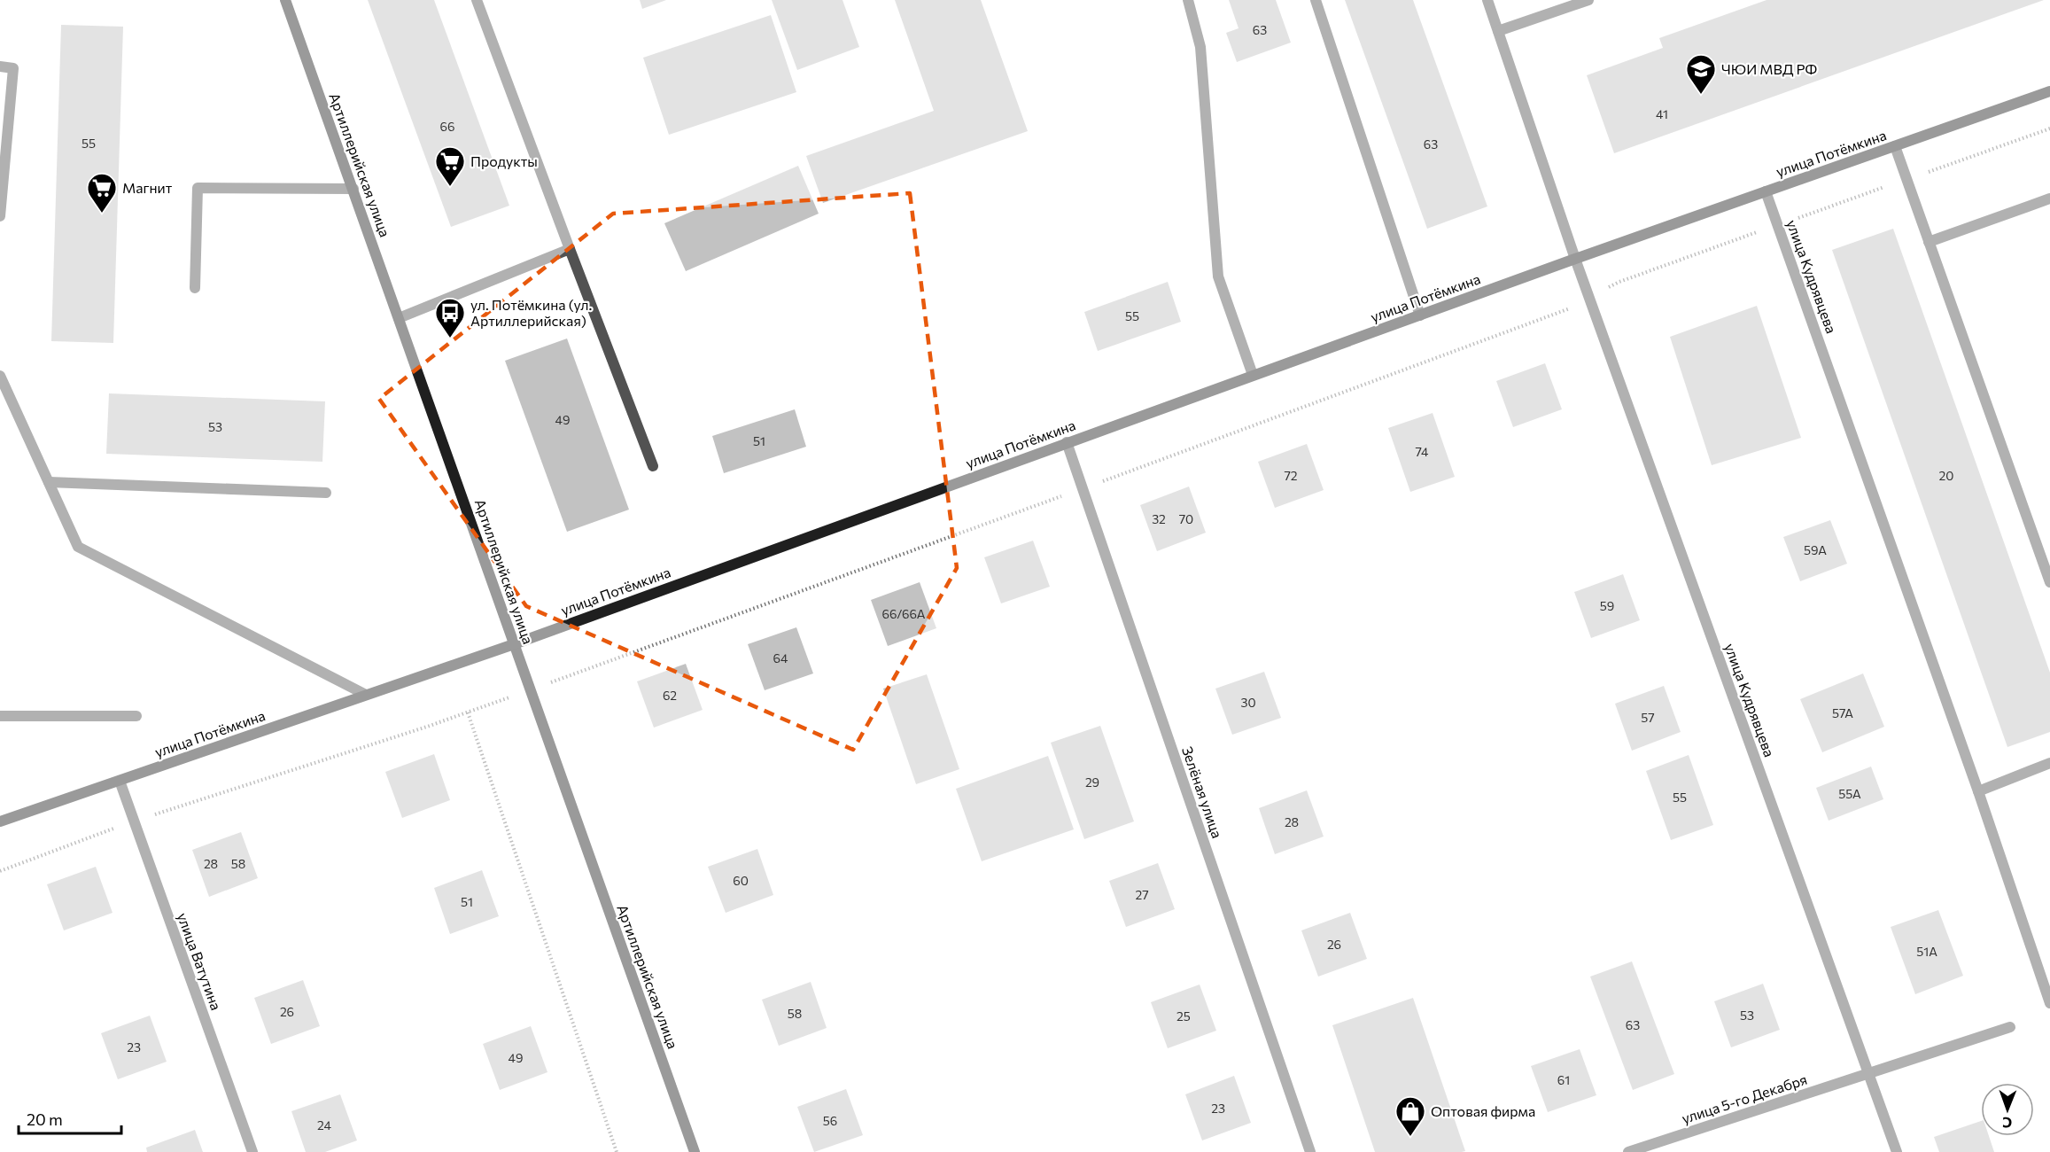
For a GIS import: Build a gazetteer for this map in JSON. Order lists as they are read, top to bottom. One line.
{"streets":{"street":["улица Потёмкина","Артиллерийская улица","улица Кудрявцева","Зелёная улица","улица Ватутина","улица 5-го Декабря"]},"crossings":[["улица Потёмкина","Артиллерийская улица"],["улица Потёмкина","улица Кудрявцева"],["улица Потёмкина","Зелёная улица"],["улица Потёмкина","улица Ватутина"],["улица Кудрявцева","улица 5-го Декабря"]],"places":{"school or university":["ЧЮИ МВД РФ"],"supermarket":["Продукты","Магнит"],"bus stop":["ул. Потёмкина (ул. Артиллерийская)"],"shop":["Оптовая фирма"]},"house_numbers":["63","41","66","55","63","55","49","53","51","74","72","20","32","70","59А","59","66/66А","64","62","30","57А","57","29","55А","55","28","28","58","60","27","51","26","51А","26","58","53","25","63","23","49","61","23","56","24"],"scale_bar":"20 m","north":"bottom"}
